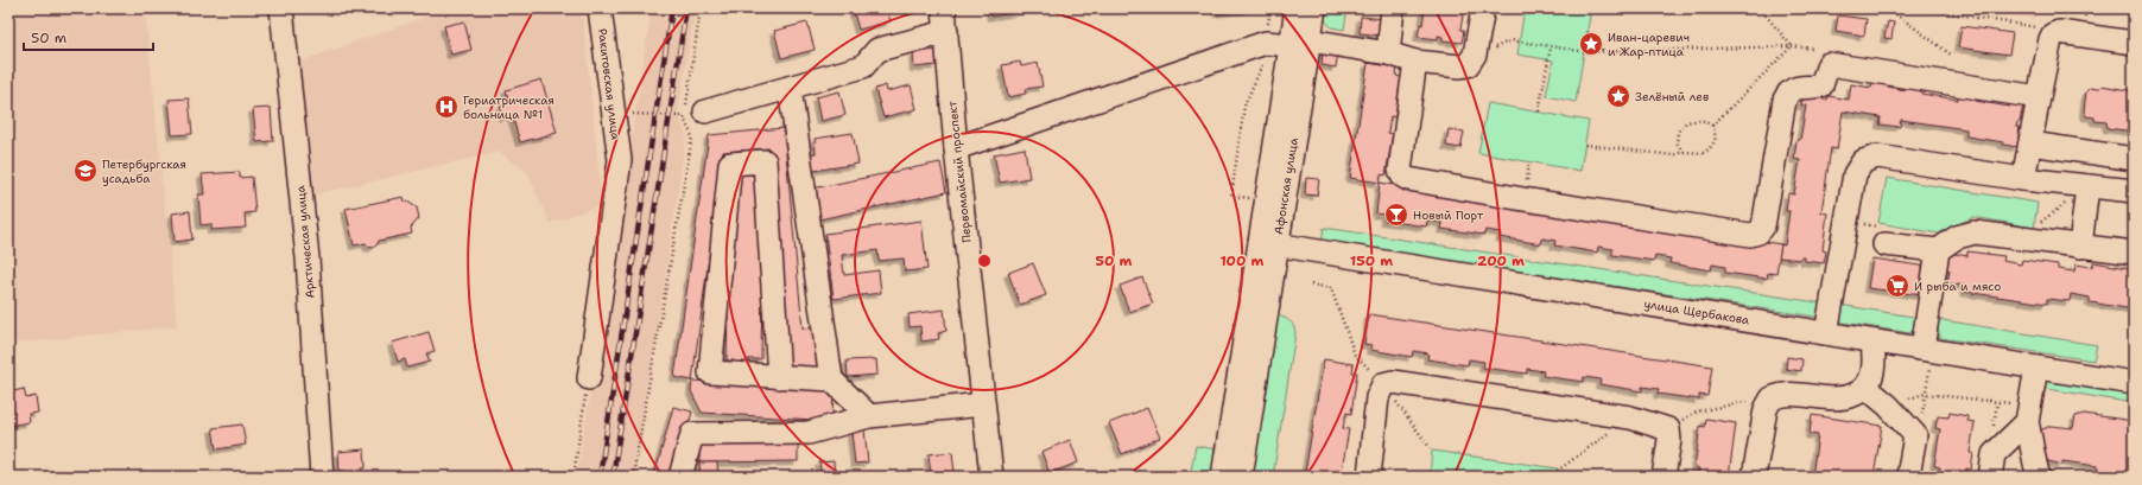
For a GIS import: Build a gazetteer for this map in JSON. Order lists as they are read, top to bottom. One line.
{"streets":{"street":["Ракитовская улица","Первомайский проспект","Афонская улица","Арктическая улица","улица Щербакова"]},"crossings":[["Афонская улица","улица Щербакова"]],"places":{"place":["Иван-царевич и Жар-птица","Зелёный лев"],"hospital":["Гериатрическая больница №1"],"school or university":["Петербургская усадьба"],"bar":["Новый Порт"],"supermarket":["И рыба и мясо"]},"scale_bar":"50 m","rings":["50 m","100 m","150 m","200 m"]}
